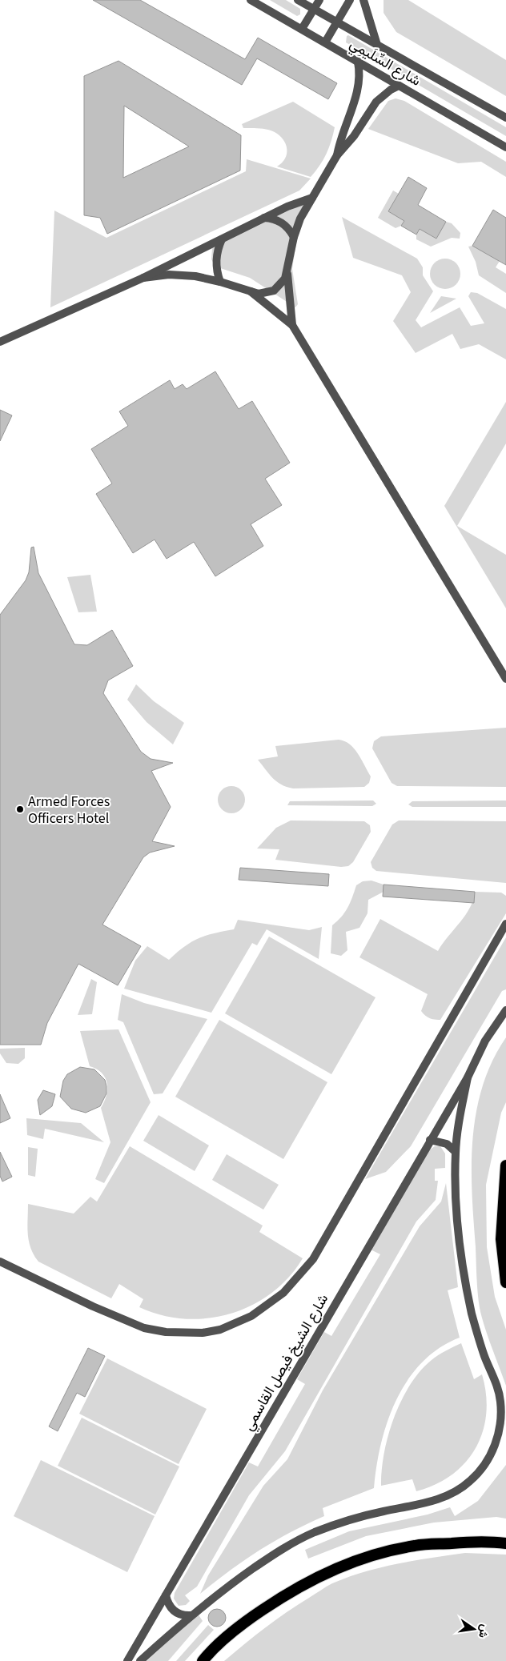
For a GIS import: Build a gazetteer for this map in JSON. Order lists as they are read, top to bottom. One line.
{"streets":{"street":["شارع السِّلَيمِي","شارع الشيخ فيصل القاسمي"]},"places":["Armed Forces Officers Hotel"],"north":"right"}
